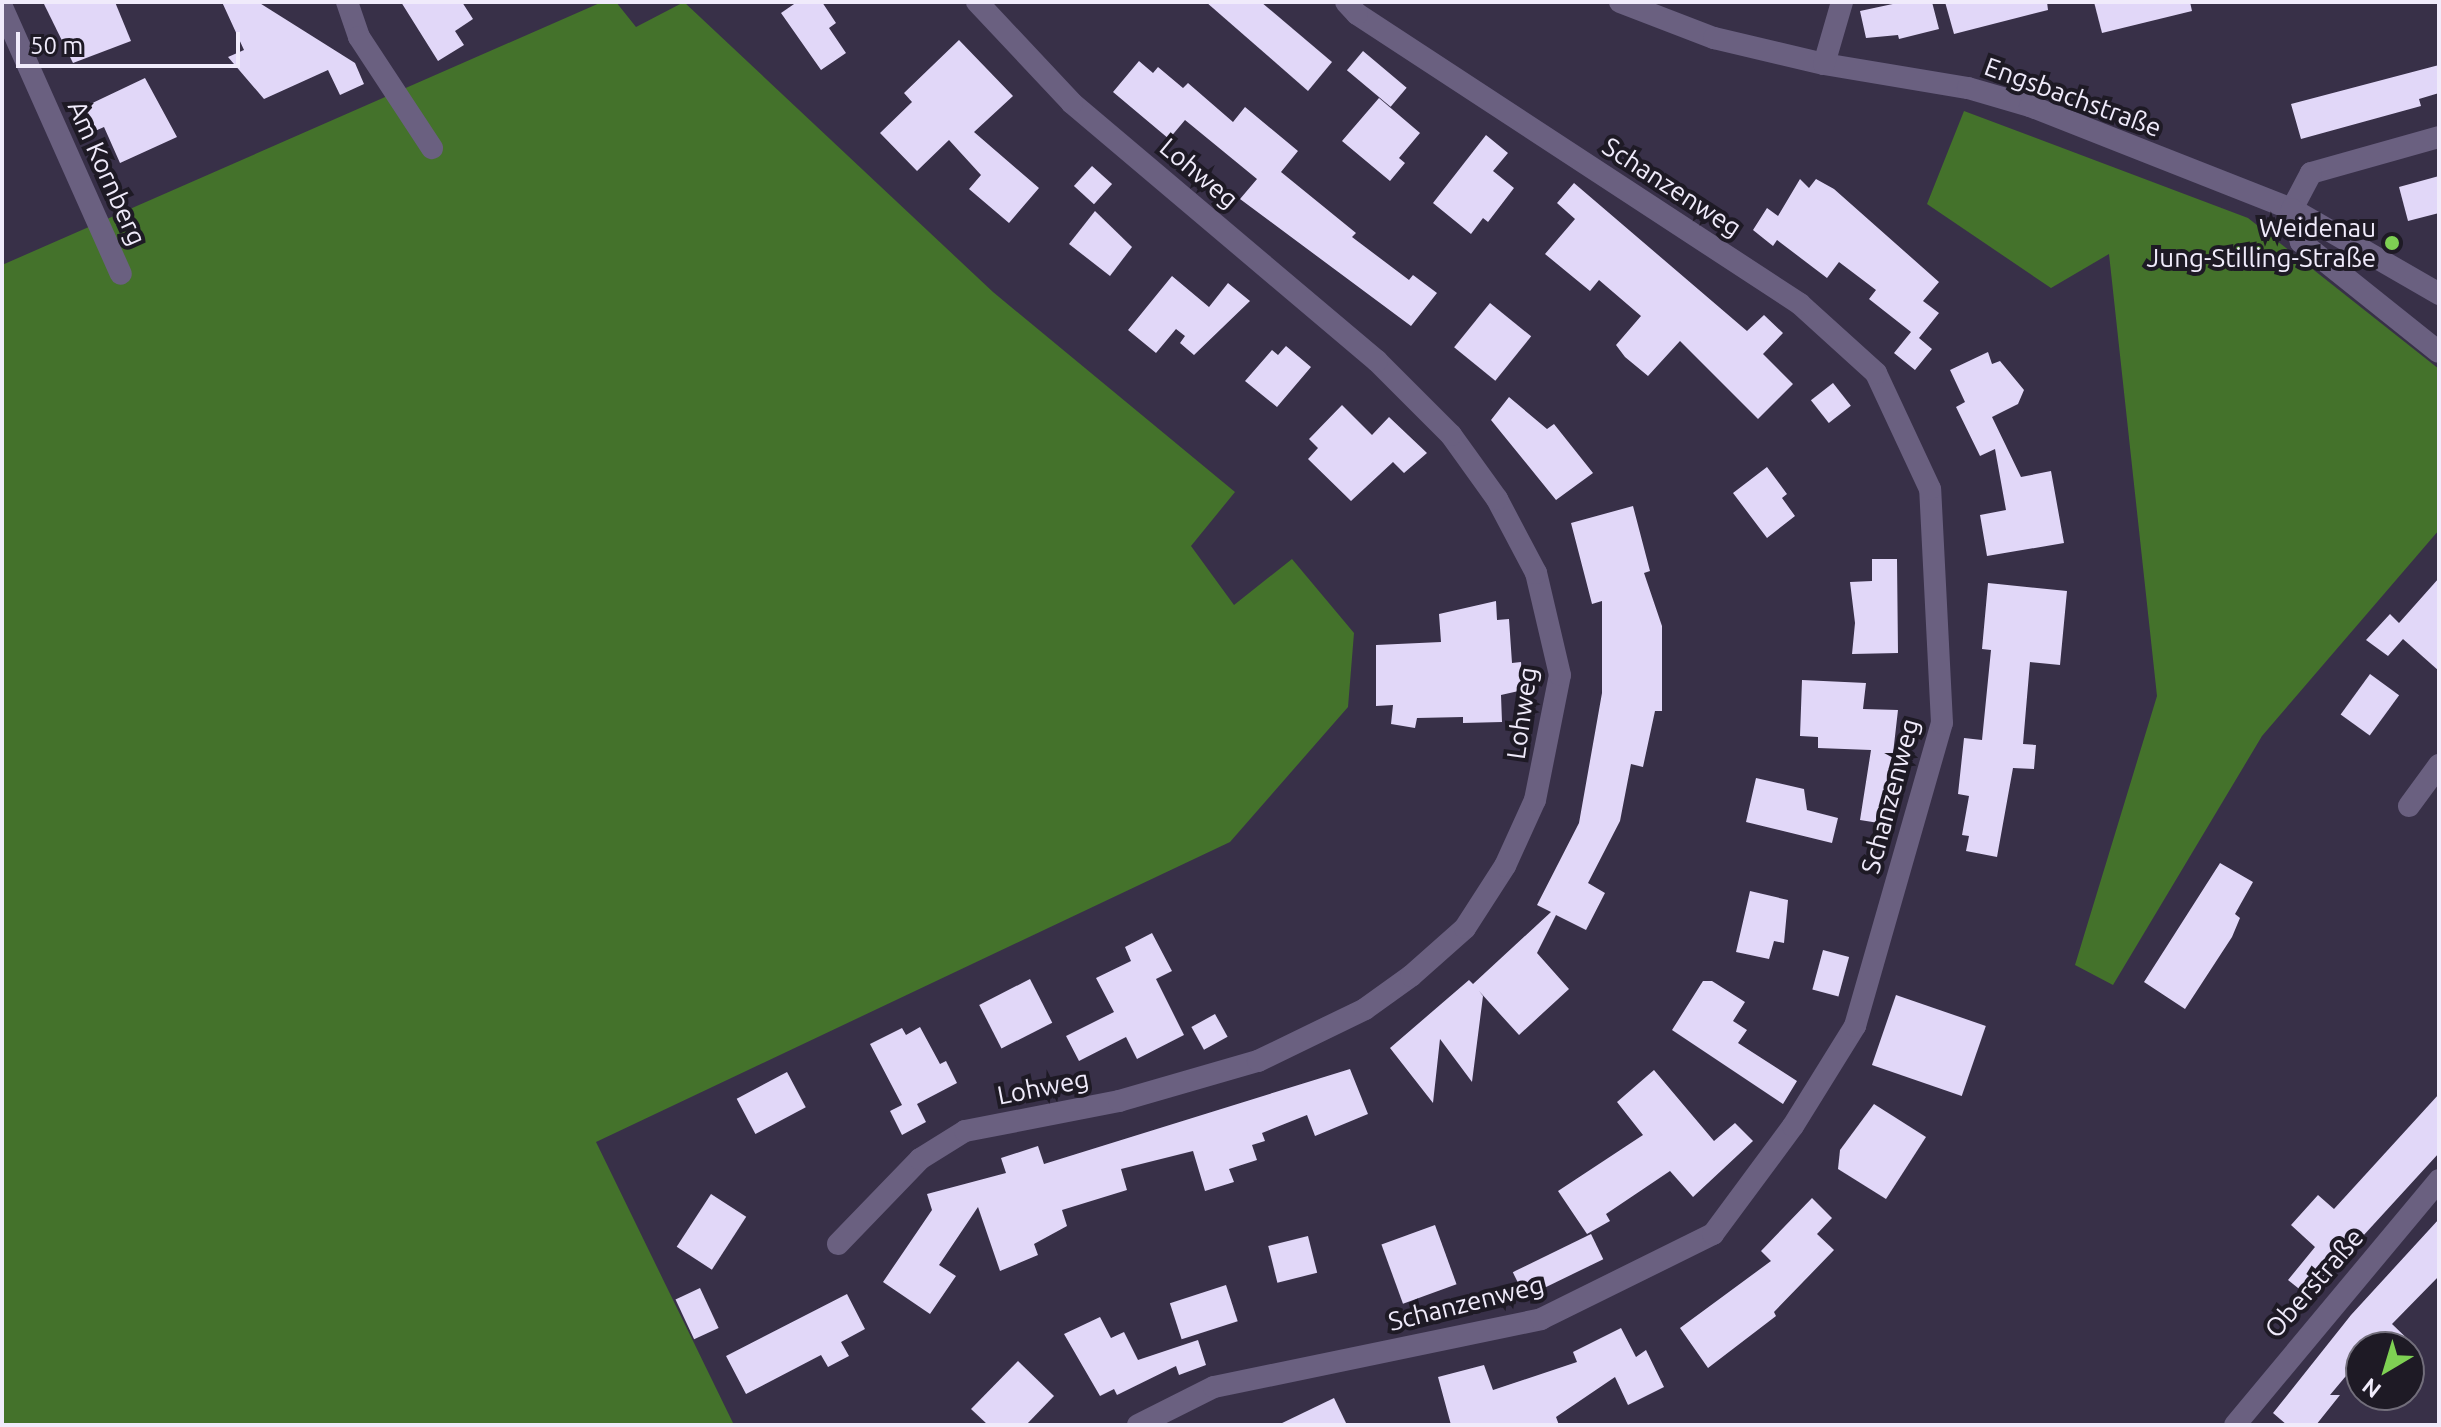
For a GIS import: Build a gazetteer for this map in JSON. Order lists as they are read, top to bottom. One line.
{"streets":{"street":["Engsbachstraße","Am Kornberg","Lohweg","Schanzenweg","Oberstraße"]},"places":["Weidenau Jung-Stilling-Straße"],"scale_bar":"50 m","north":"bottom left"}
